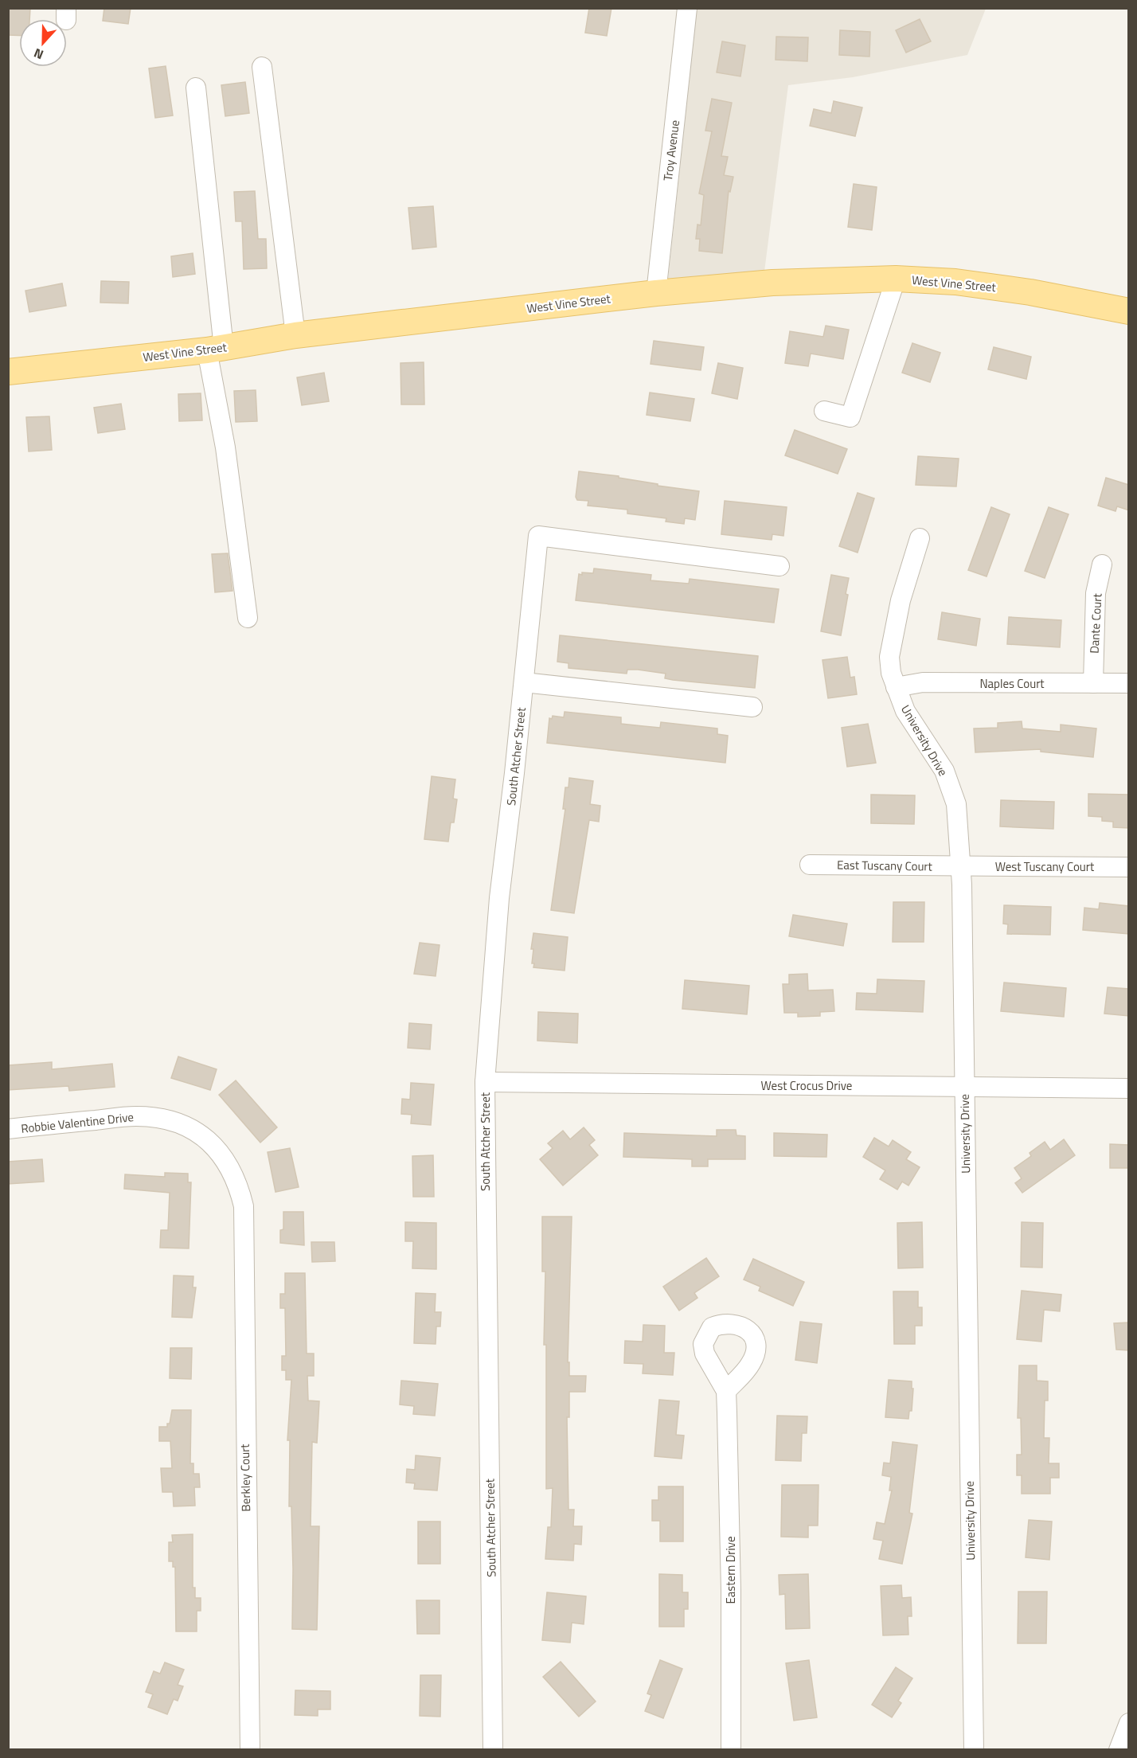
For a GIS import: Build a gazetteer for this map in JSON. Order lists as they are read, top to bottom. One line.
{"streets":{"main road":["West Vine Street"],"street":["Troy Avenue","Dante Court","Naples Court","University Drive","South Atcher Street","East Tuscany Court","West Tuscany Court","West Crocus Drive","Robbie Valentine Drive","Berkley Court","Eastern Drive"]},"crossings":[["Troy Avenue","West Vine Street"],["Dante Court","Naples Court"],["Naples Court","University Drive"],["University Drive","East Tuscany Court"],["University Drive","West Tuscany Court"],["University Drive","West Crocus Drive"],["South Atcher Street","West Crocus Drive"],["East Tuscany Court","West Tuscany Court"],["Robbie Valentine Drive","Berkley Court"]],"north":"bottom"}
